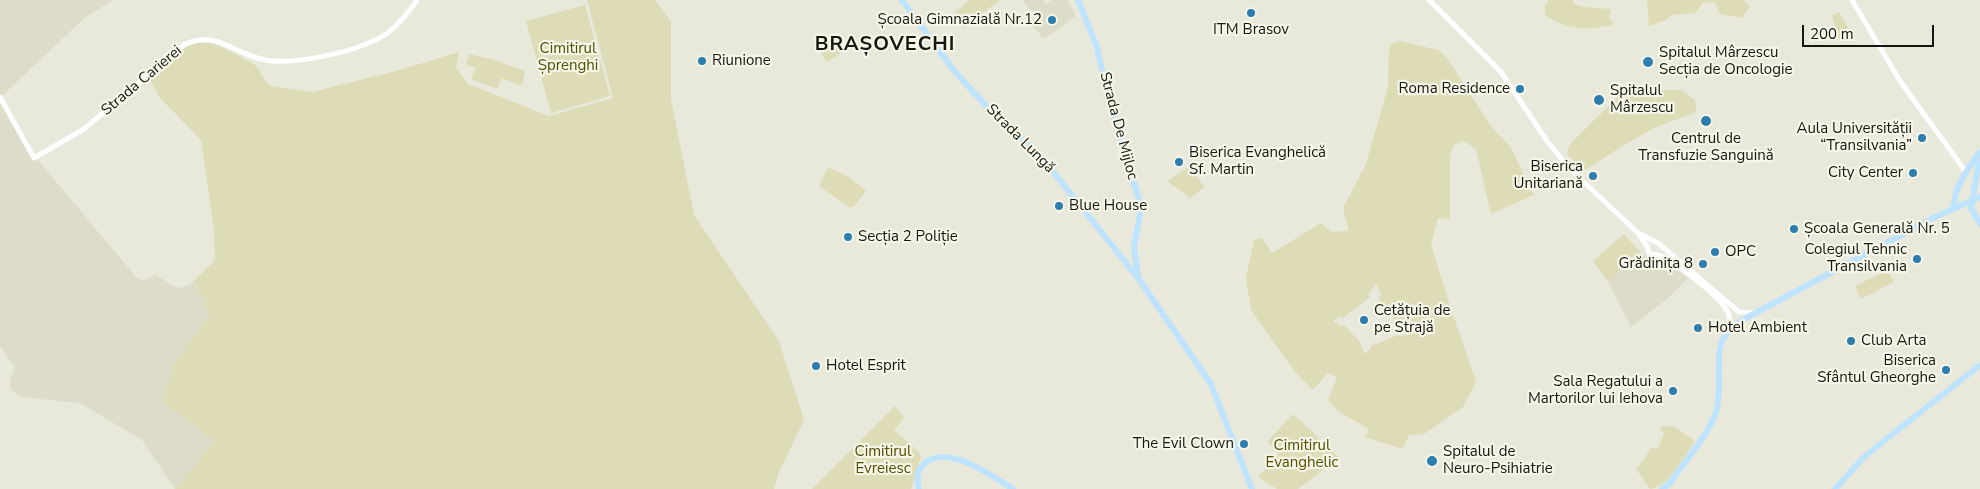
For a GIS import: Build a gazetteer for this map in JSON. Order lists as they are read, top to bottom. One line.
{"streets":{"main road":["Strada De Mijloc","Strada Lungă"],"street":["Strada Carierei"]},"crossings":[["Strada De Mijloc","Strada Lungă"]],"districts":["BRAȘOVECHI"],"parks":["Cimitirul Șprenghi","Cimitirul Evanghelic","Cimitirul Evreiesc"],"places":["ITM Brasov","Școala Gimnazială Nr.12","Riunione","Spitalul Mârzescu Secția de Oncologie","Roma Residence","Spitalul Mârzescu","Centrul de Transfuzie Sanguină","Aula Universității “Transilvania”","Biserica Evanghelică Sf. Martin","City Center","Biserica Unitariană","Blue House","Școala Generală Nr. 5","Secția 2 Poliție","OPC","Colegiul Tehnic Transilvania","Grădinița 8","Cetățuia de pe Strajă","Hotel Ambient","Club Arta","Hotel Esprit","Biserica Sfântul Gheorghe","Sala Regatului a Martorilor lui Iehova","The Evil Clown","Spitalul de Neuro-Psihiatrie"],"scale_bar":"200 m"}
